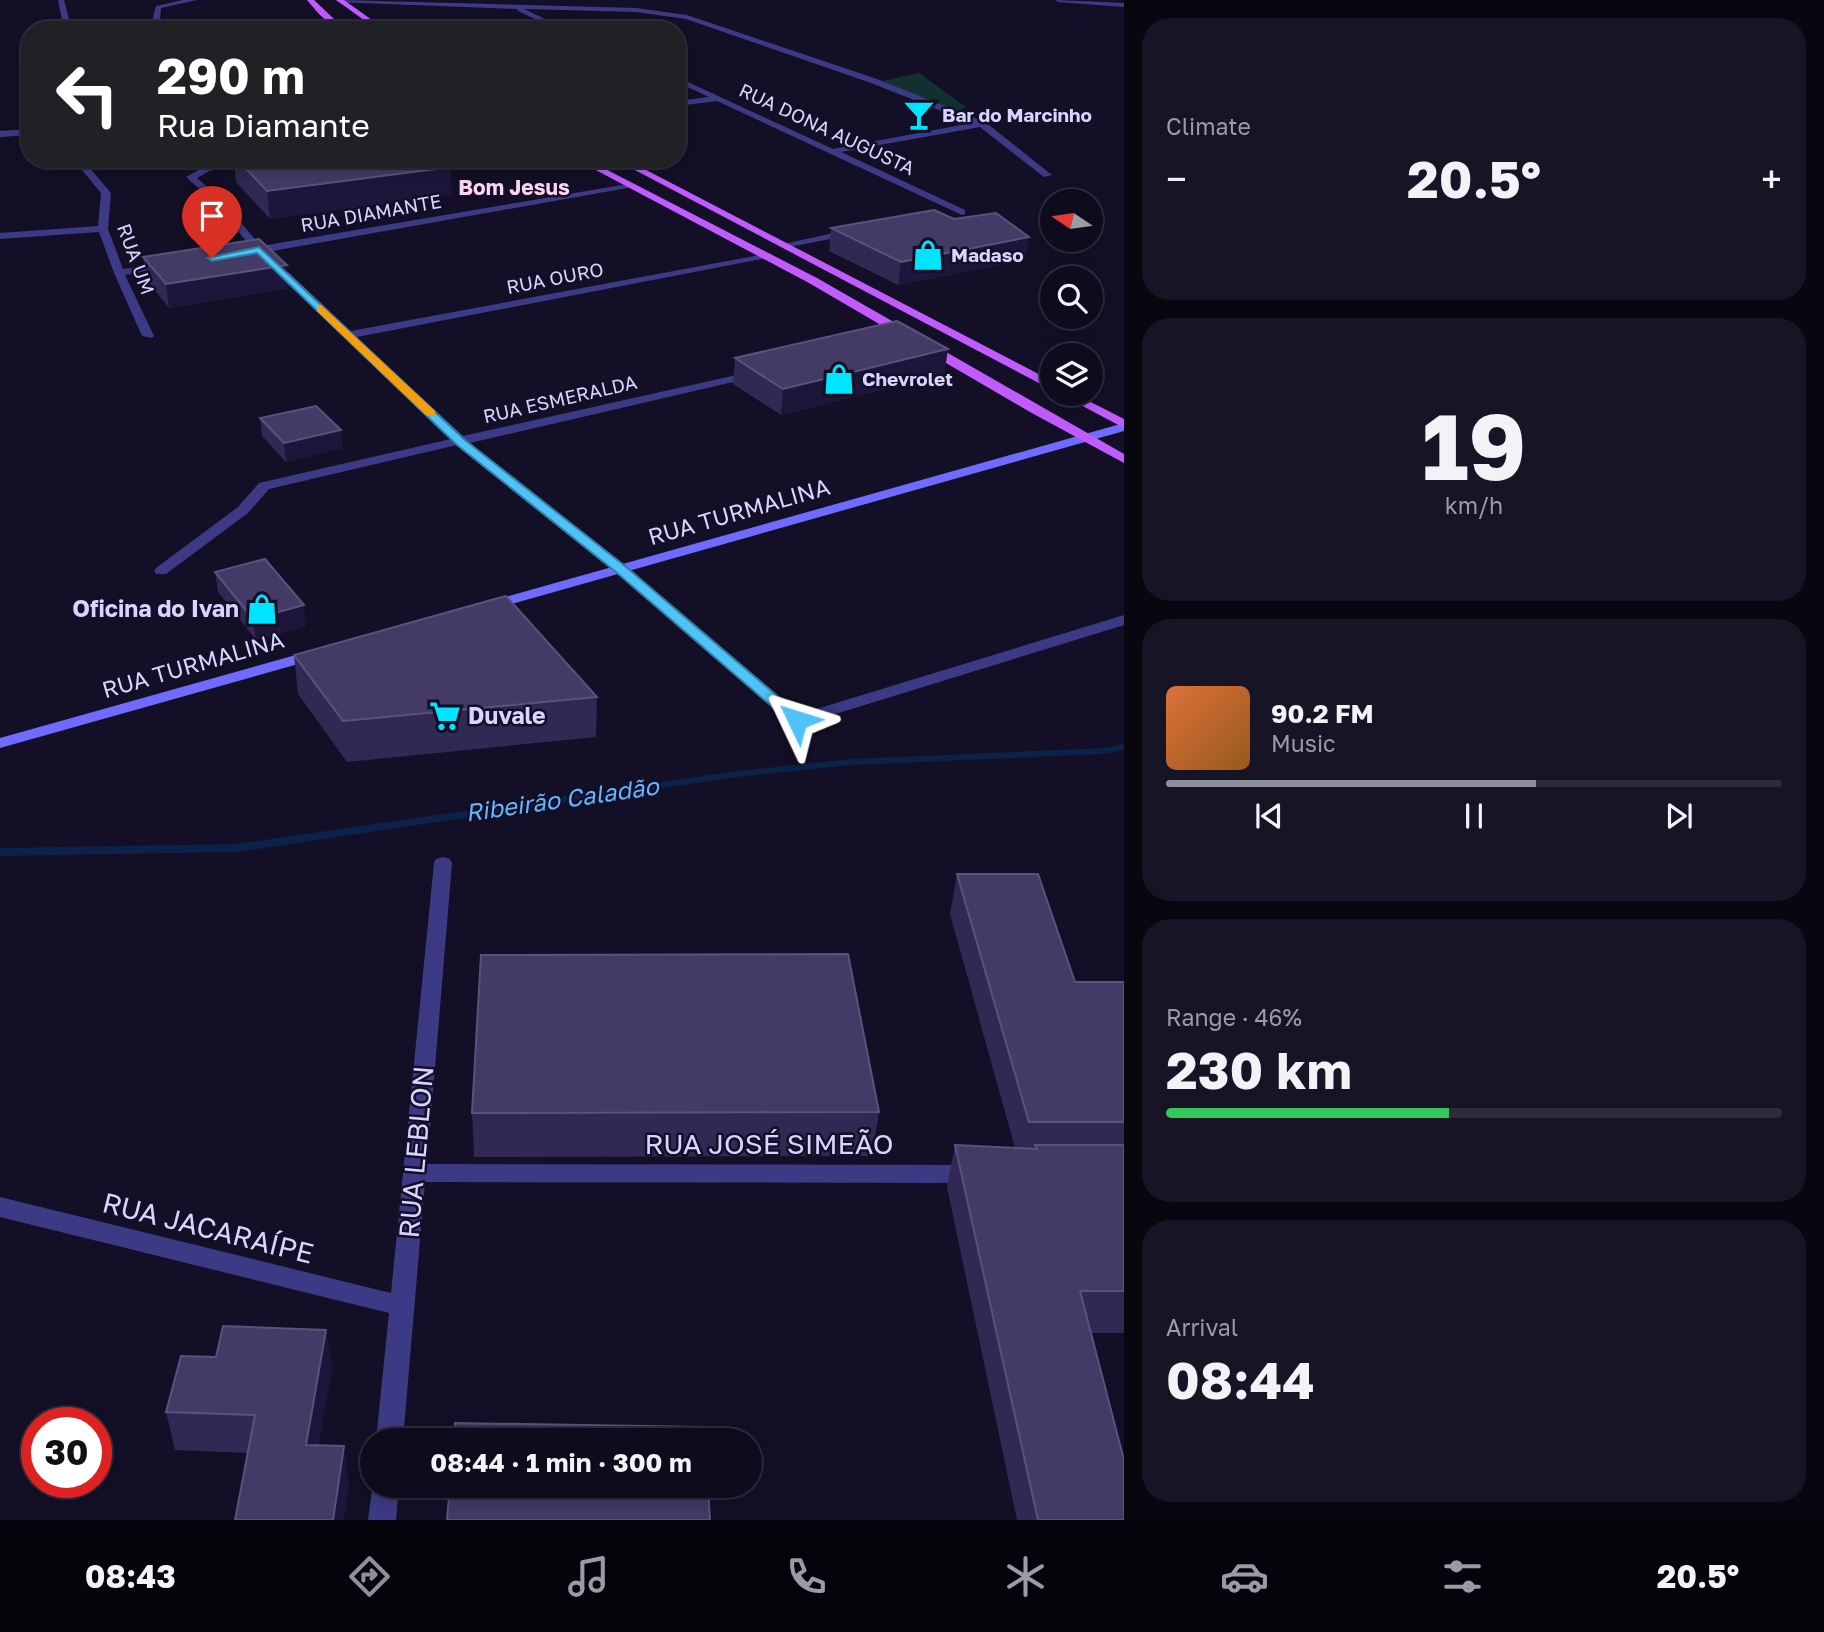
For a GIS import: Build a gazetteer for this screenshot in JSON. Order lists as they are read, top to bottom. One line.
{"streets":{"main road":["RUA TURMALINA"],"street":["RUA DONA AUGUSTA","RUA DIAMANTE","RUA UM","RUA OURO","RUA ESMERALDA","RUA JOSÉ SIMEÃO","RUA LEBLON","RUA JACARAÍPE"]},"crossings":[["RUA JOSÉ SIMEÃO","RUA LEBLON"],["RUA LEBLON","RUA JACARAÍPE"]],"districts":["Bom Jesus"],"water":["Ribeirão Caladão"],"places":{"bar":["Bar do Marcinho"],"shop":["Madaso","Chevrolet","Oficina do Ivan"],"supermarket":["Duvale"]},"north":"left","page":{"tile":["Climate",["19","km/h"],["Range · 46%","230 km"],["Arrival","08:44"]],"turn":["290 m","Rua Diamante"],"heat":["−","20.5°","+"],"song":["90.2 FM","Music"],"limit":"30","trip":"08:44 · 1 min · 300 m","tabs":["08:43","20.5°"]}}
